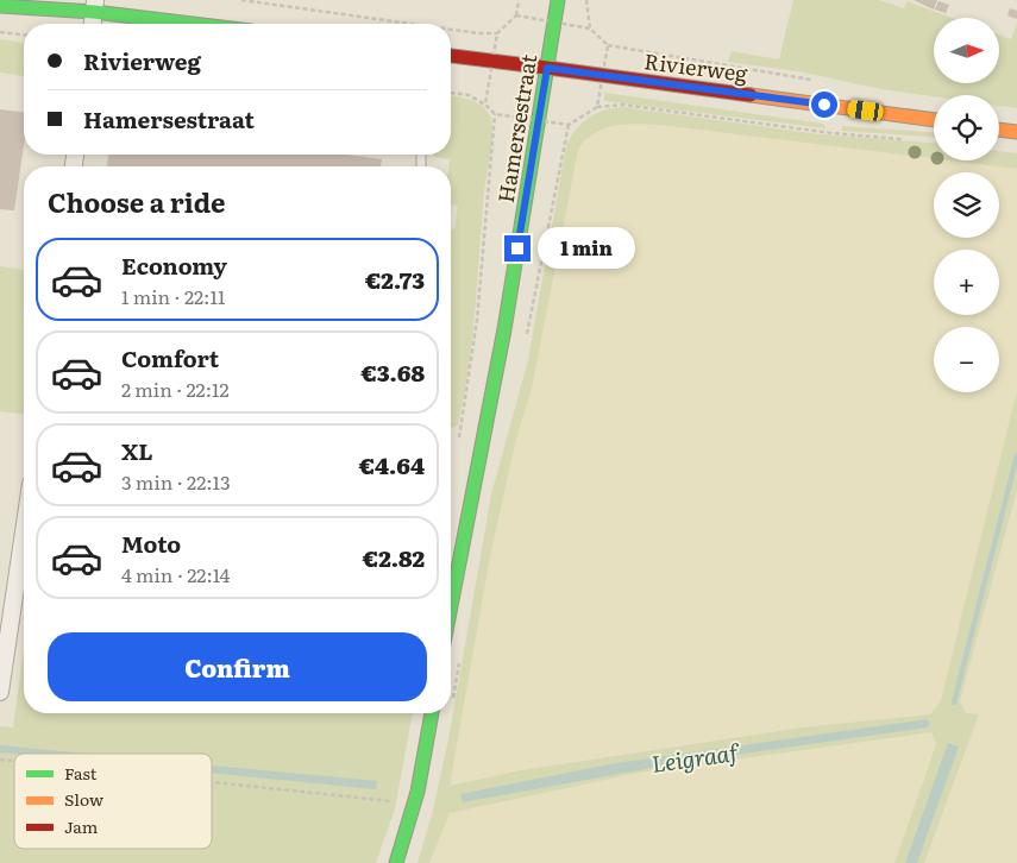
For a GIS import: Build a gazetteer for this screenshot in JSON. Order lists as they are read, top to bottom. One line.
{"streets":{"main road":["Rivierweg","Hamersestraat"]},"crossings":[["Rivierweg","Hamersestraat"]],"water":["Leigraaf"],"legend":["Fast","Slow","Jam"],"north":"right","page":{"map_buttons":["+","−"],"banner":["Rivierweg","Hamersestraat"],"heading":"Choose a ride","bubble":"1 min","list":[{"name":"Economy","note":"1 min · 22:11","value":"€2.73"},{"name":"Comfort","note":"2 min · 22:12","value":"€3.68"},{"name":"XL","note":"3 min · 22:13","value":"€4.64"},{"name":"Moto","note":"4 min · 22:14","value":"€2.82"}],"buttons":"Confirm"}}
